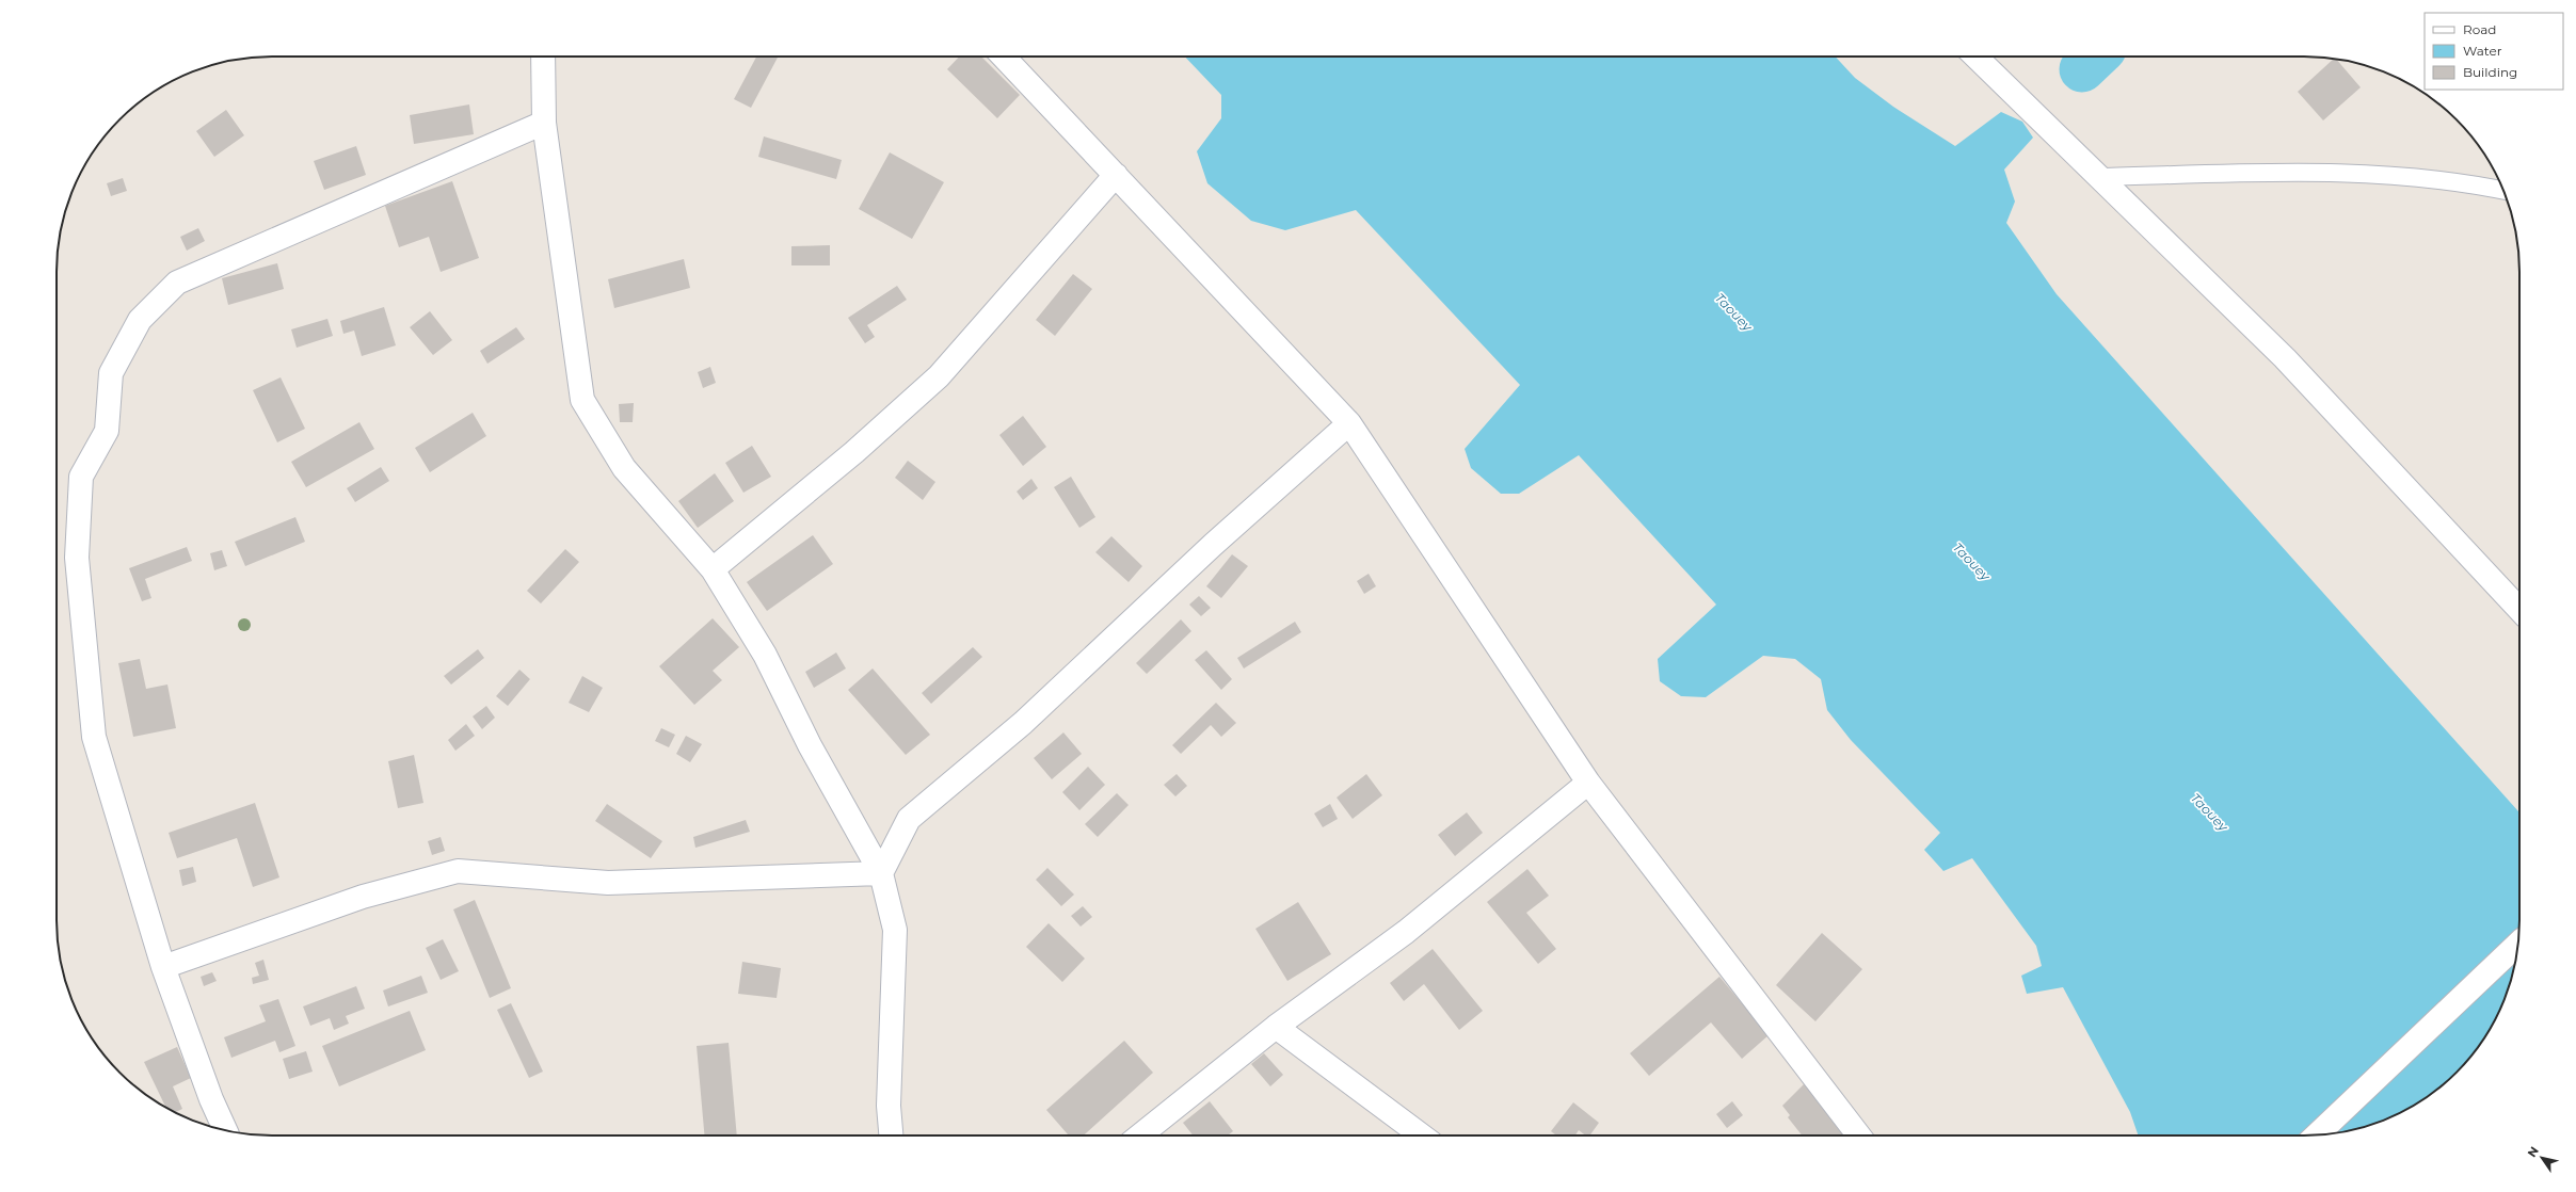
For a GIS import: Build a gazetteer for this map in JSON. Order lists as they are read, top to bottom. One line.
{"water":["Taouey"],"legend":["Road","Water","Building"],"north":"top left"}
